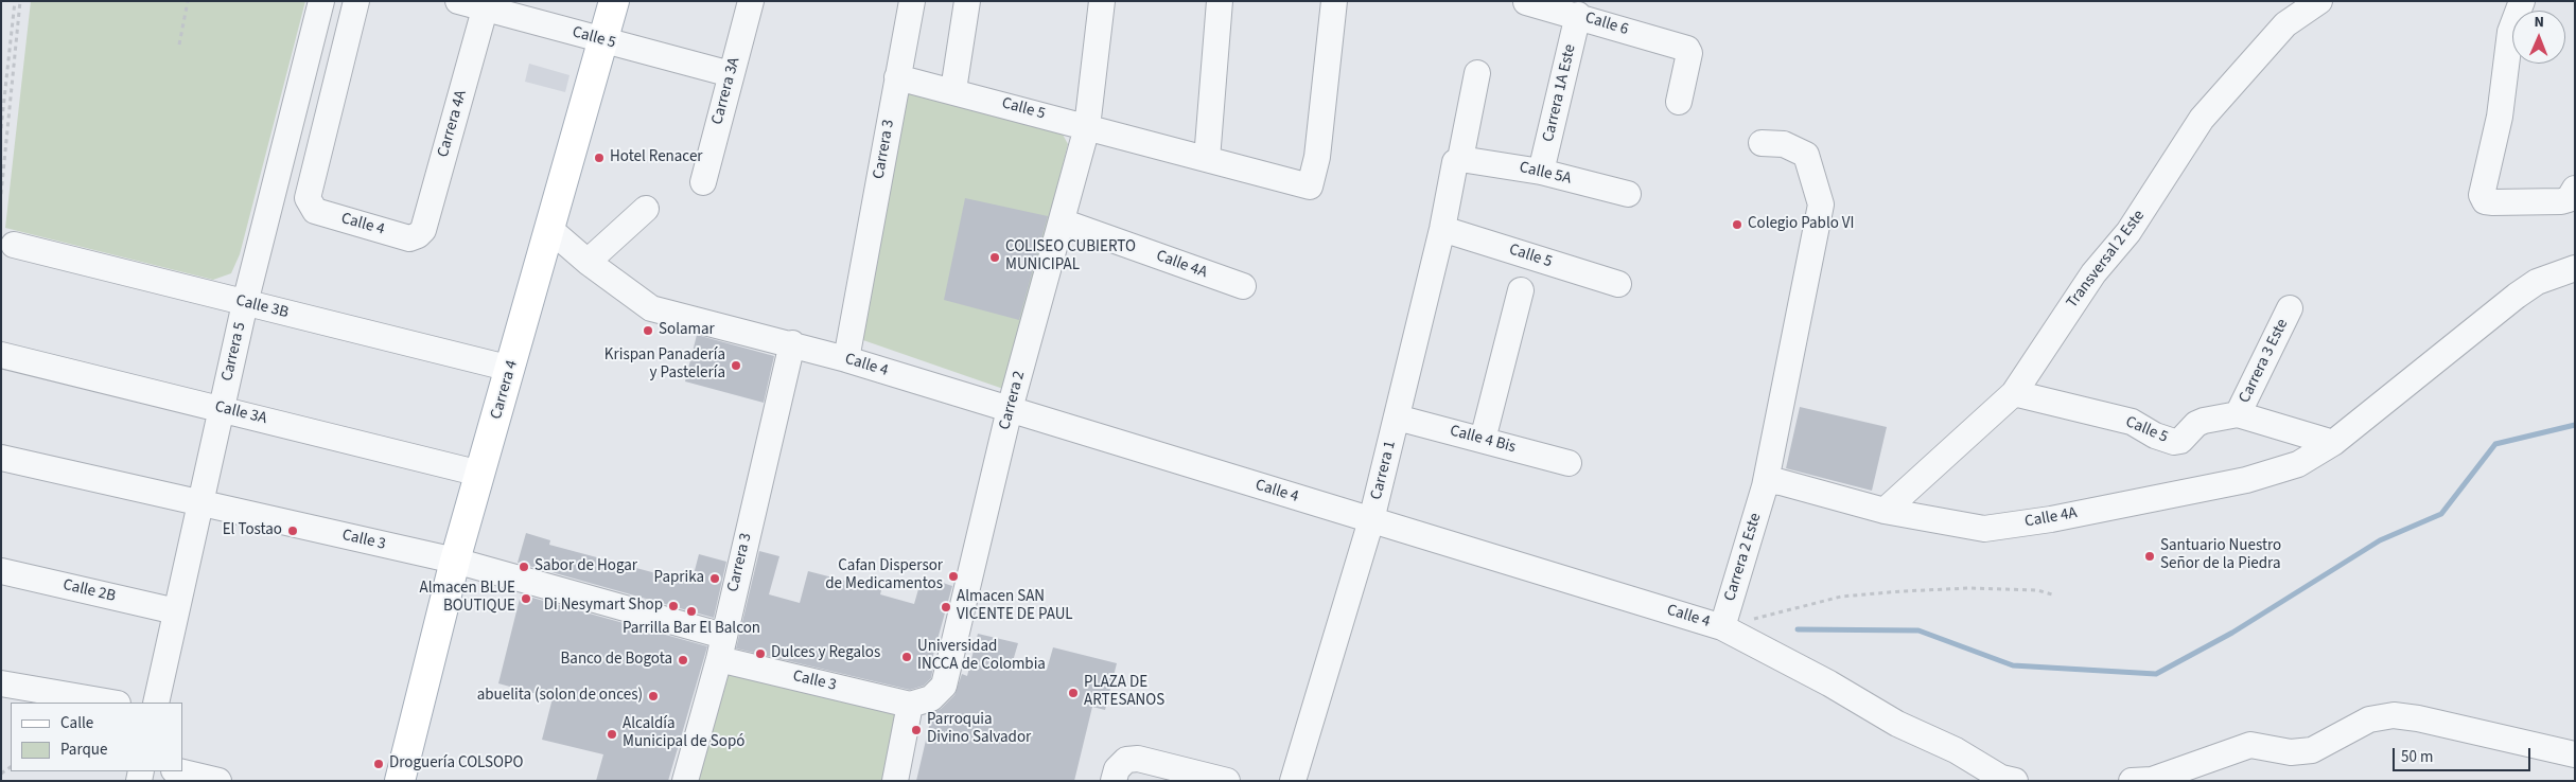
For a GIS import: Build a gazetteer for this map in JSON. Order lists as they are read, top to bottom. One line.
{"streets":{"main road":["Carrera 4"],"street":["Calle 6","Calle 5","Carrera 3A","Carrera 1A Este","Carrera 4A","Carrera 3","Calle 5A","Calle 4","Transversal 2 Este","Calle 4A","Calle 3B","Carrera 5","Carrera 3 Este","Carrera 2","Calle 3A","Calle 4 Bis","Carrera 1","Calle 3","Carrera 2 Este","Calle 2B"]},"crossings":[["Calle 6","Carrera 1A Este"],["Calle 5","Carrera 3A"],["Calle 5","Carrera 4A"],["Calle 5","Carrera 3"],["Calle 5","Transversal 2 Este"],["Calle 5","Calle 4A"],["Calle 5","Carrera 3 Este"],["Calle 5","Carrera 4"],["Calle 5","Carrera 2"],["Calle 5","Carrera 1"],["Carrera 1A Este","Calle 5A"],["Carrera 4A","Calle 4"],["Carrera 3","Calle 4"],["Carrera 3","Calle 3"],["Calle 5A","Carrera 1"],["Calle 4","Carrera 4"],["Calle 4","Carrera 2"],["Calle 4","Carrera 1"],["Calle 4","Carrera 2 Este"],["Transversal 2 Este","Calle 4A"],["Calle 4A","Carrera 2"],["Calle 4A","Carrera 2 Este"],["Calle 3B","Carrera 5"],["Calle 3B","Carrera 4"],["Carrera 5","Calle 3A"],["Carrera 5","Calle 3"],["Carrera 5","Calle 2B"],["Carrera 4","Calle 3A"],["Carrera 4","Calle 3"],["Carrera 2","Calle 3"],["Calle 4 Bis","Carrera 1"]],"places":["Hotel Renacer","Colegio Pablo VI","COLISEO CUBIERTO MUNICIPAL","Solamar","Krispan Panadería y Pastelería","El Tostao","Santuario Nuestro Señor de la Piedra","Sabor de Hogar","Cafan Dispersor de Medicamentos","Paprika","Almacen BLUE BOUTIQUE","Di Nesymart Shop","Almacen SAN VICENTE DE PAUL","Parrilla Bar El Balcon","Dulces y Regalos","Universidad INCCA de Colombia","Banco de Bogota","PLAZA DE ARTESANOS","abuelita (solon de onces)","Parroquia Divino Salvador","Alcaldía Municipal de Sopó","Droguería COLSOPO"],"legend":["Calle","Parque"],"scale_bar":"50 m","north":"top"}
